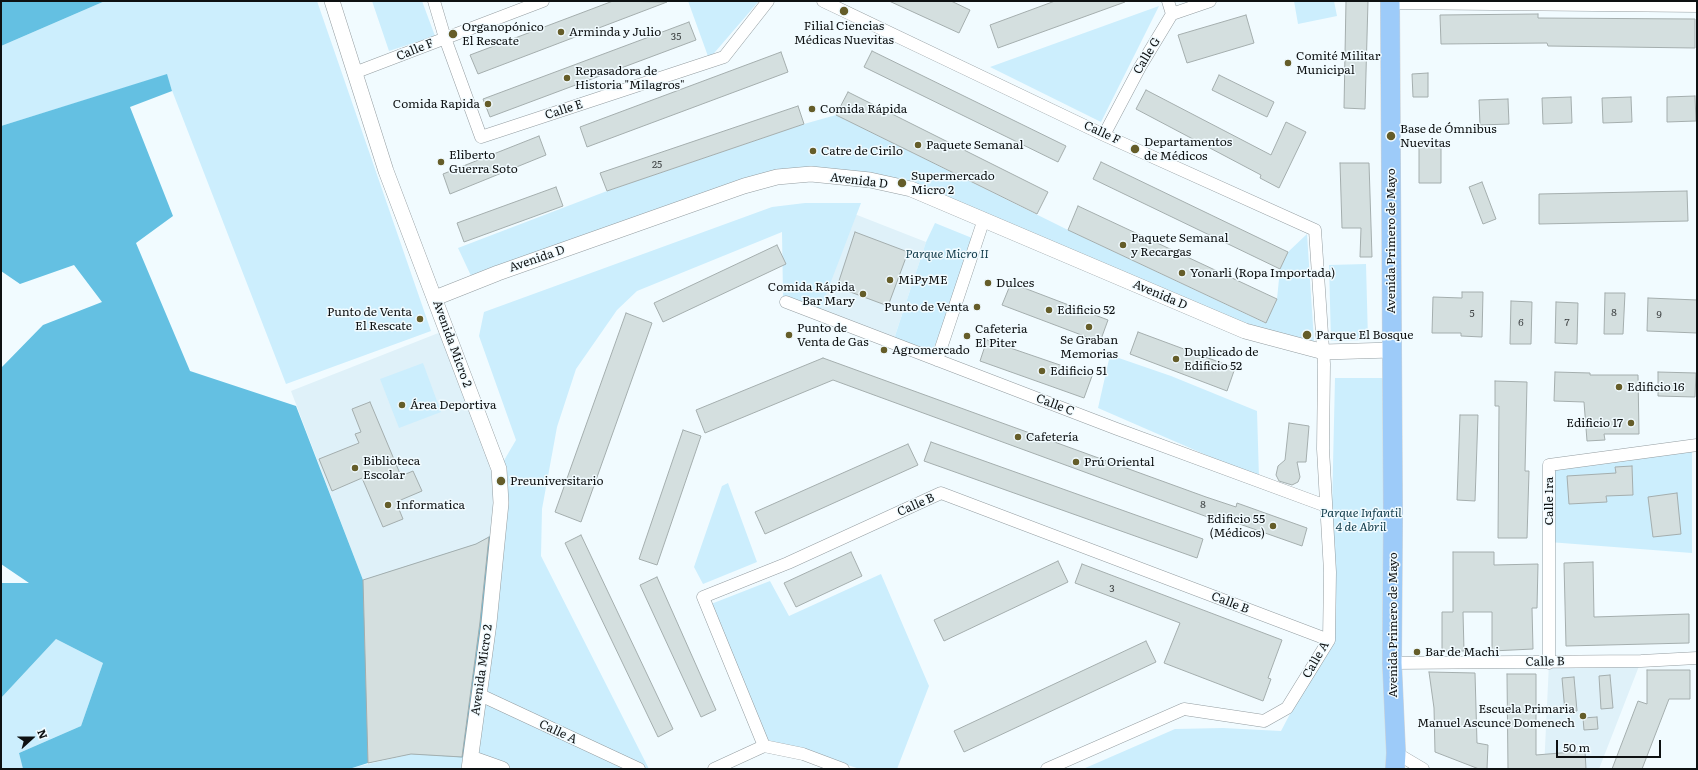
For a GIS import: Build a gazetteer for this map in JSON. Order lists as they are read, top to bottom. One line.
{"streets":{"main road":["Avenida Primero de Mayo"],"street":["Calle F","Calle G","Calle E","Avenida D","Avenida Micro 2","Calle C","Calle 1ra","Calle B","Calle A"]},"crossings":[["Calle F","Calle G"],["Calle F","Calle E"],["Calle F","Avenida D"],["Calle F","Avenida Micro 2"],["Calle F","Calle A"],["Avenida D","Avenida Primero de Mayo"],["Avenida D","Avenida Micro 2"],["Avenida D","Calle A"],["Avenida Primero de Mayo","Calle B"],["Avenida Micro 2","Calle A"],["Calle C","Calle A"],["Calle 1ra","Calle B"],["Calle B","Calle A"]],"parks":["Parque Micro II","Parque Infantil 4 de Abril"],"places":["Filial Ciencias Médicas Nuevitas","Arminda y Julio","Organopónico El Rescate","Comité Militar Municipal","Repasadora de Historia \"Milagros\"","Comida Rapida","Comida Rápida","Base de Ómnibus Nuevitas","Paquete Semanal","Departamentos de Médicos","Catre de Cirilo","Eliberto Guerra Soto","Supermercado Micro 2","Paquete Semanal y Recargas","Yonarli (Ropa Importada)","MiPyME","Dulces","Comida Rápida Bar Mary","Punto de Venta","Edificio 52","Punto de Venta El Rescate","Se Graban Memorias","Punto de Venta de Gas","Parque El Bosque","Cafeteria El Piter","Agromercado","Duplicado de Edificio 52","Edificio 51","Edificio 16","Área Deportiva","Edificio 17","Cafetería","Prú Oriental","Biblioteca Escolar","Preuniversitario","Informatica","Edificio 55 (Médicos)","Bar de Machi","Escuela Primaria Manuel Ascunce Domenech"],"house_numbers":["35","25","8","5","9","6","7","8","3"],"scale_bar":"50 m","north":"right"}
